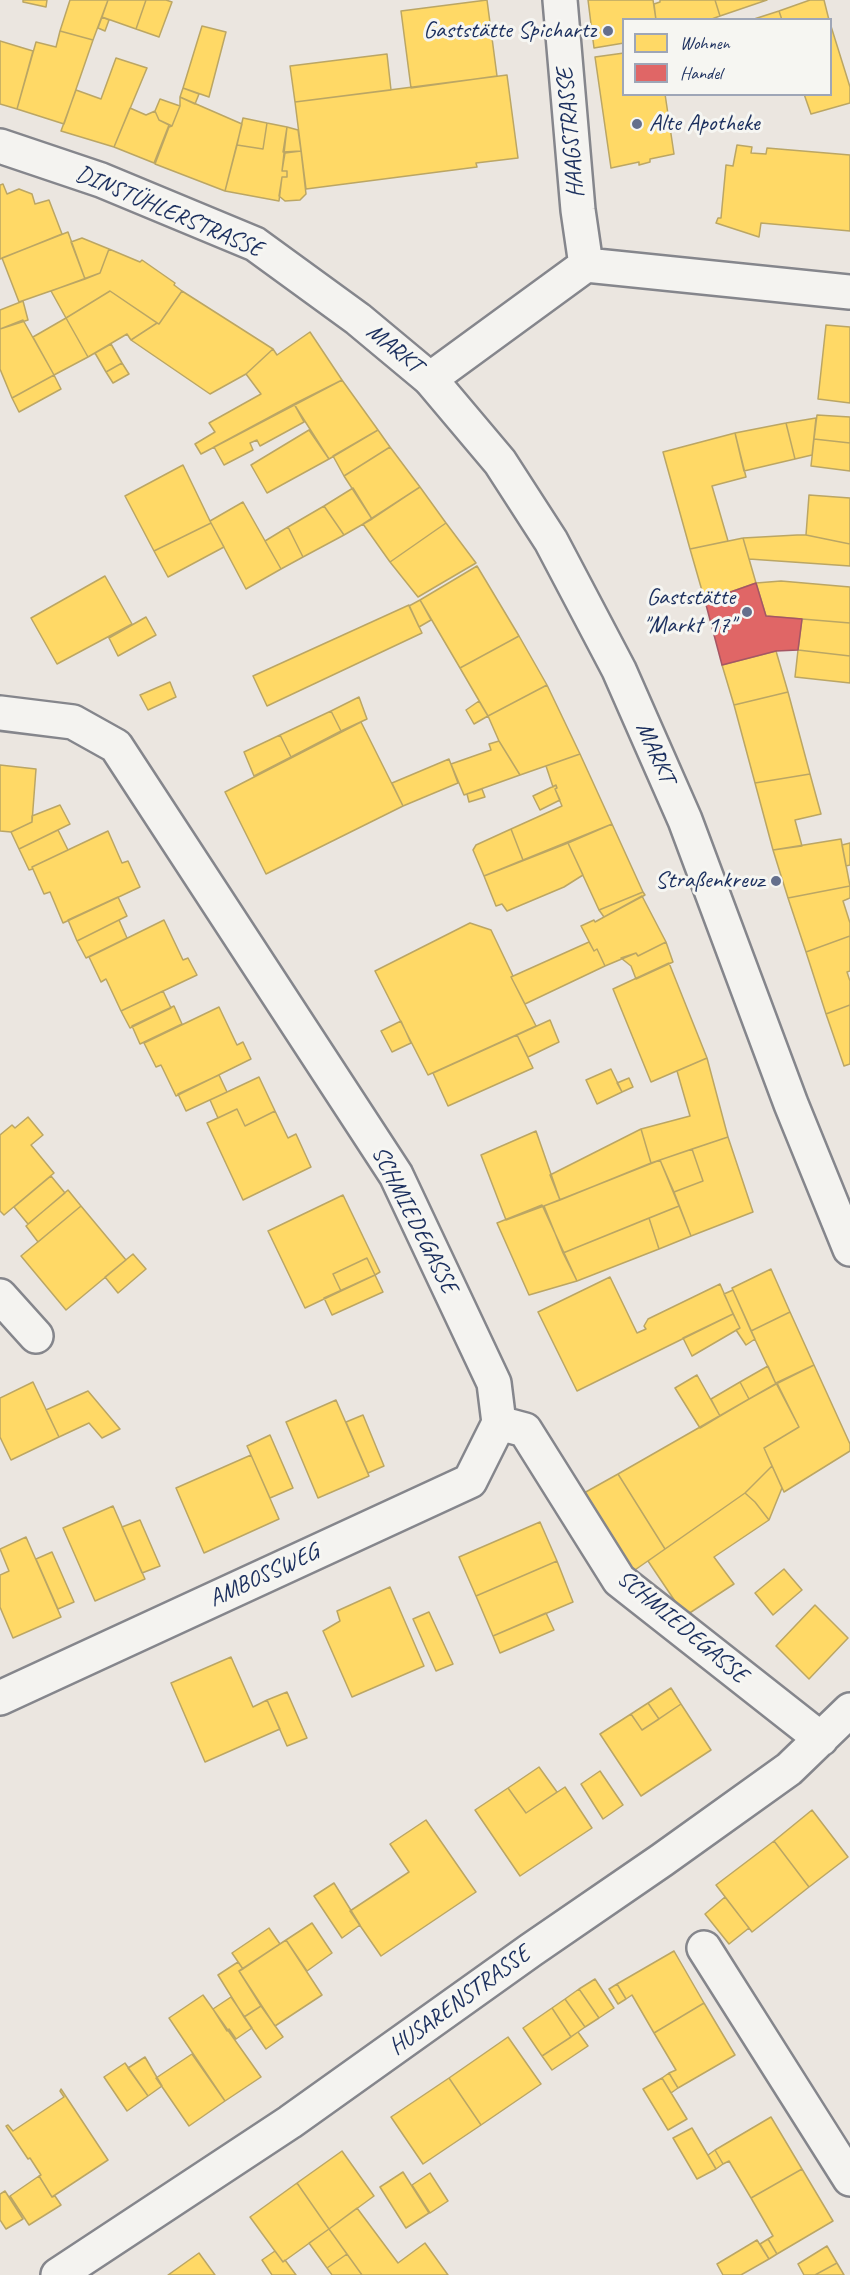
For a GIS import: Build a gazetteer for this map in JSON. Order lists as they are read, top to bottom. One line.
{"streets":{"street":["HAAGSTRASSE","DINSTÜHLERSTRASSE","MARKT","SCHMIEDEGASSE","AMBOSSWEG","HUSARENSTRASSE"]},"crossings":[["DINSTÜHLERSTRASSE","MARKT"],["SCHMIEDEGASSE","AMBOSSWEG"],["SCHMIEDEGASSE","HUSARENSTRASSE"]],"places":["Gaststätte Spichartz","Alte Apotheke","Gaststätte \"Markt 17\"","Straßenkreuz"],"legend":["Wohnen","Handel"]}
